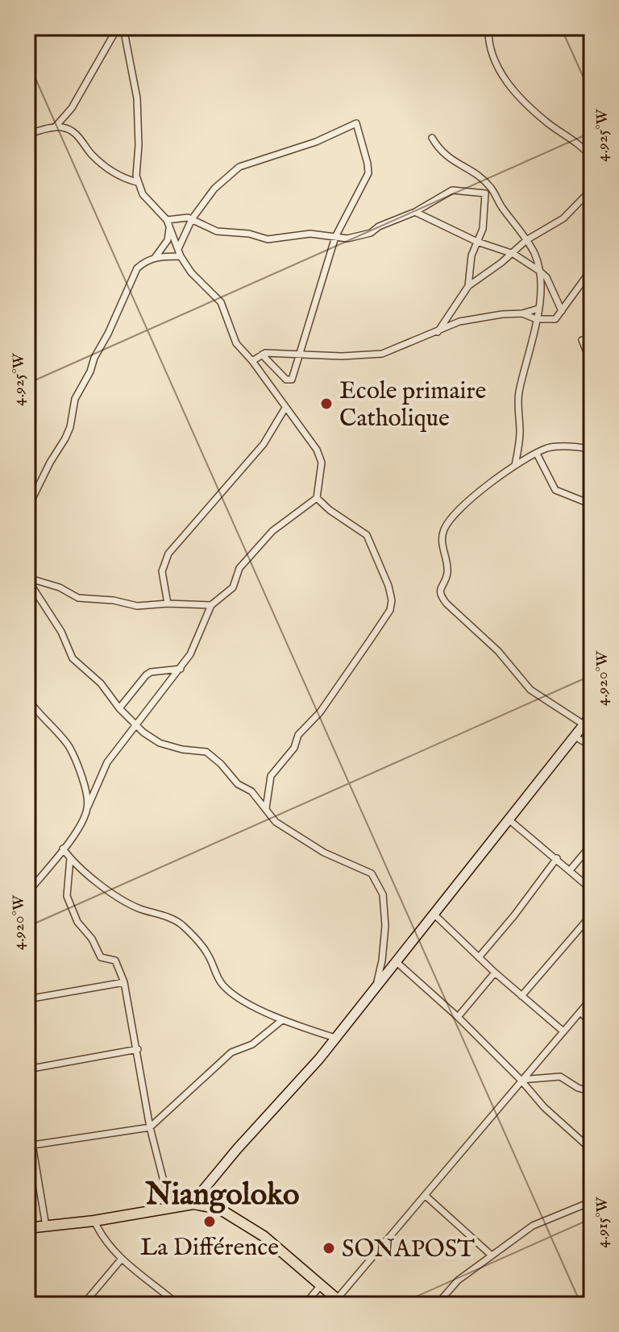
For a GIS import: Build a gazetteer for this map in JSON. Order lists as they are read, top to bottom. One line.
{"districts":["Niangoloko"],"places":["Ecole primaire Catholique","La Différence","SONAPOST"],"coordinates":["4.925°W","4.920°W","4.915°W"]}
